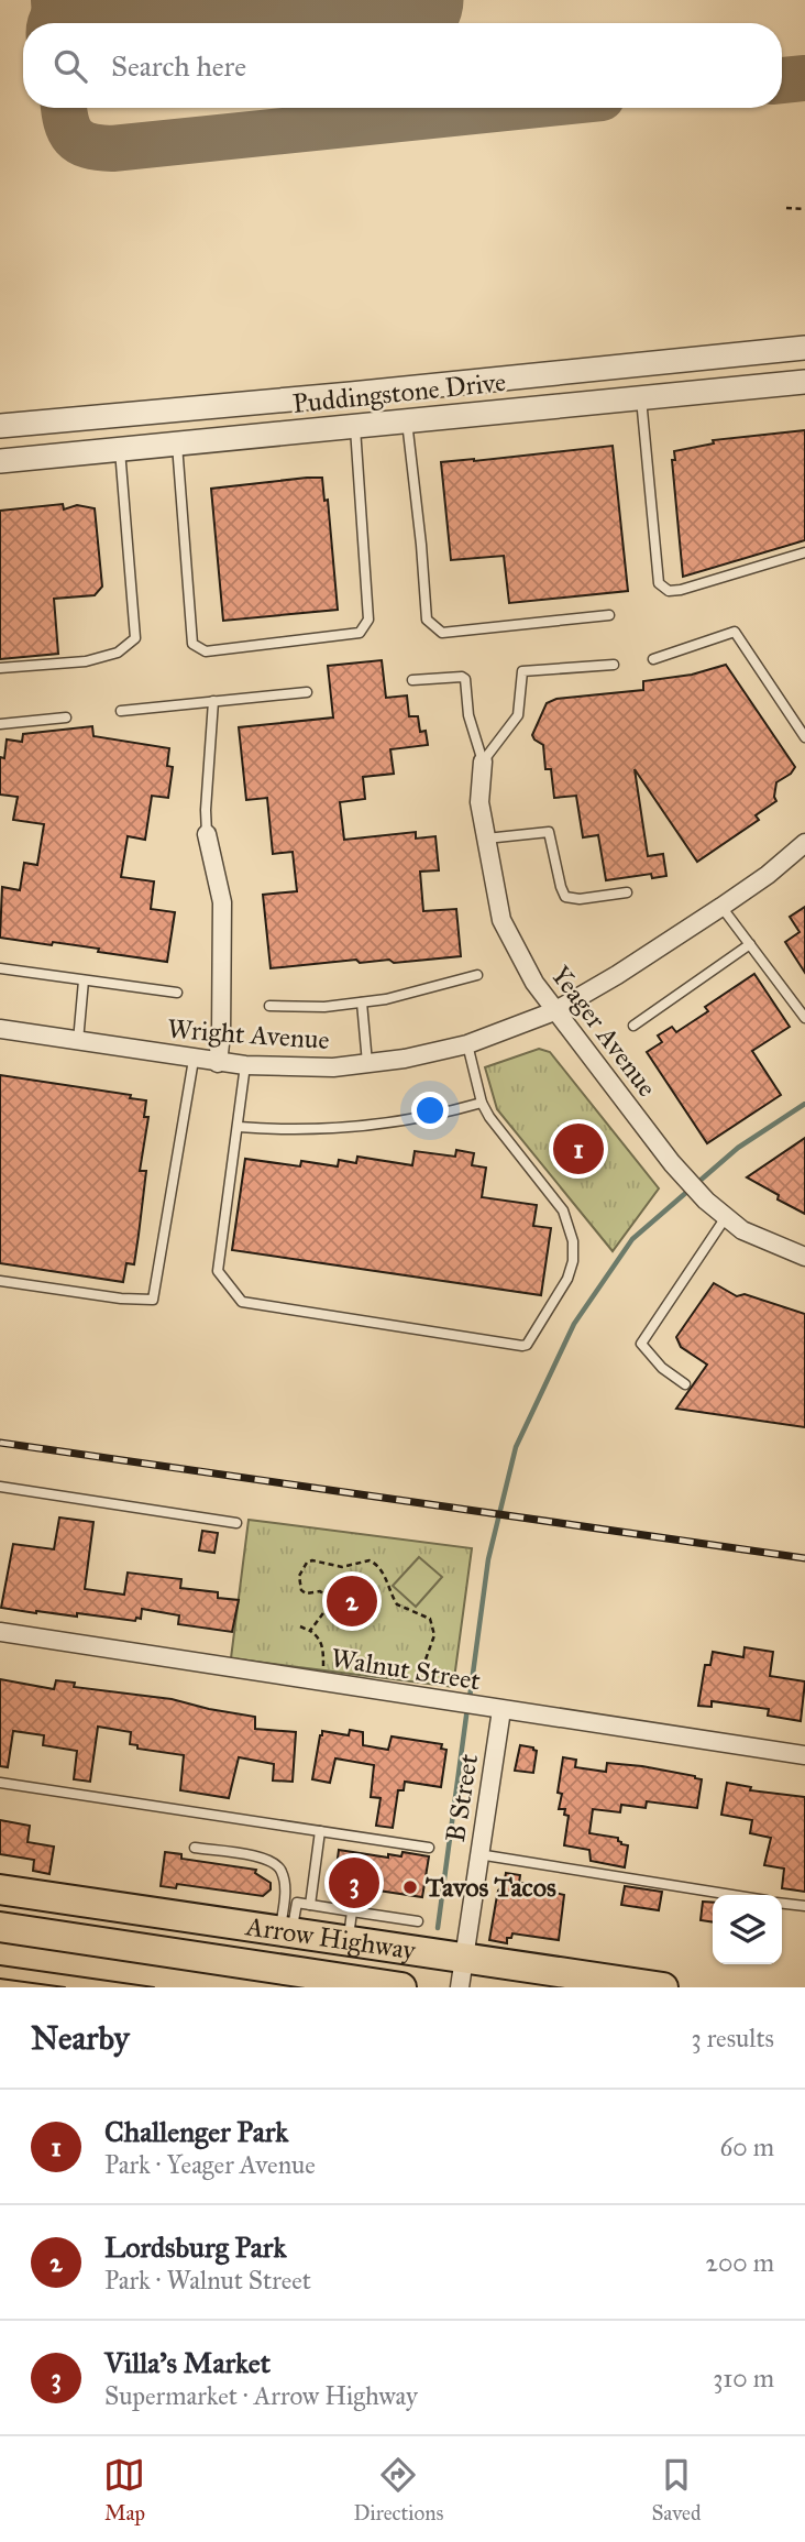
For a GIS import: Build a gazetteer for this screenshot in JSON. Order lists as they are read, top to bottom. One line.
{"streets":{"main road":["Arrow Highway"],"street":["Puddingstone Drive","Yeager Avenue","Wright Avenue","Walnut Street","B Street"]},"crossings":[["Yeager Avenue","Wright Avenue"],["Walnut Street","B Street"],["B Street","Arrow Highway"]],"places":["Tavos Tacos"],"page":{"search":"Search here","pins":["1","2","3"],"heading":["Nearby","3 results"],"list":[{"mark":"1","name":"Challenger Park","note":"Park · Yeager Avenue","value":"60 m"},{"mark":"2","name":"Lordsburg Park","note":"Park · Walnut Street","value":"200 m"},{"mark":"3","name":"Villa's Market","note":"Supermarket · Arrow Highway","value":"310 m"}],"nav":["Map","Directions","Saved"]}}
